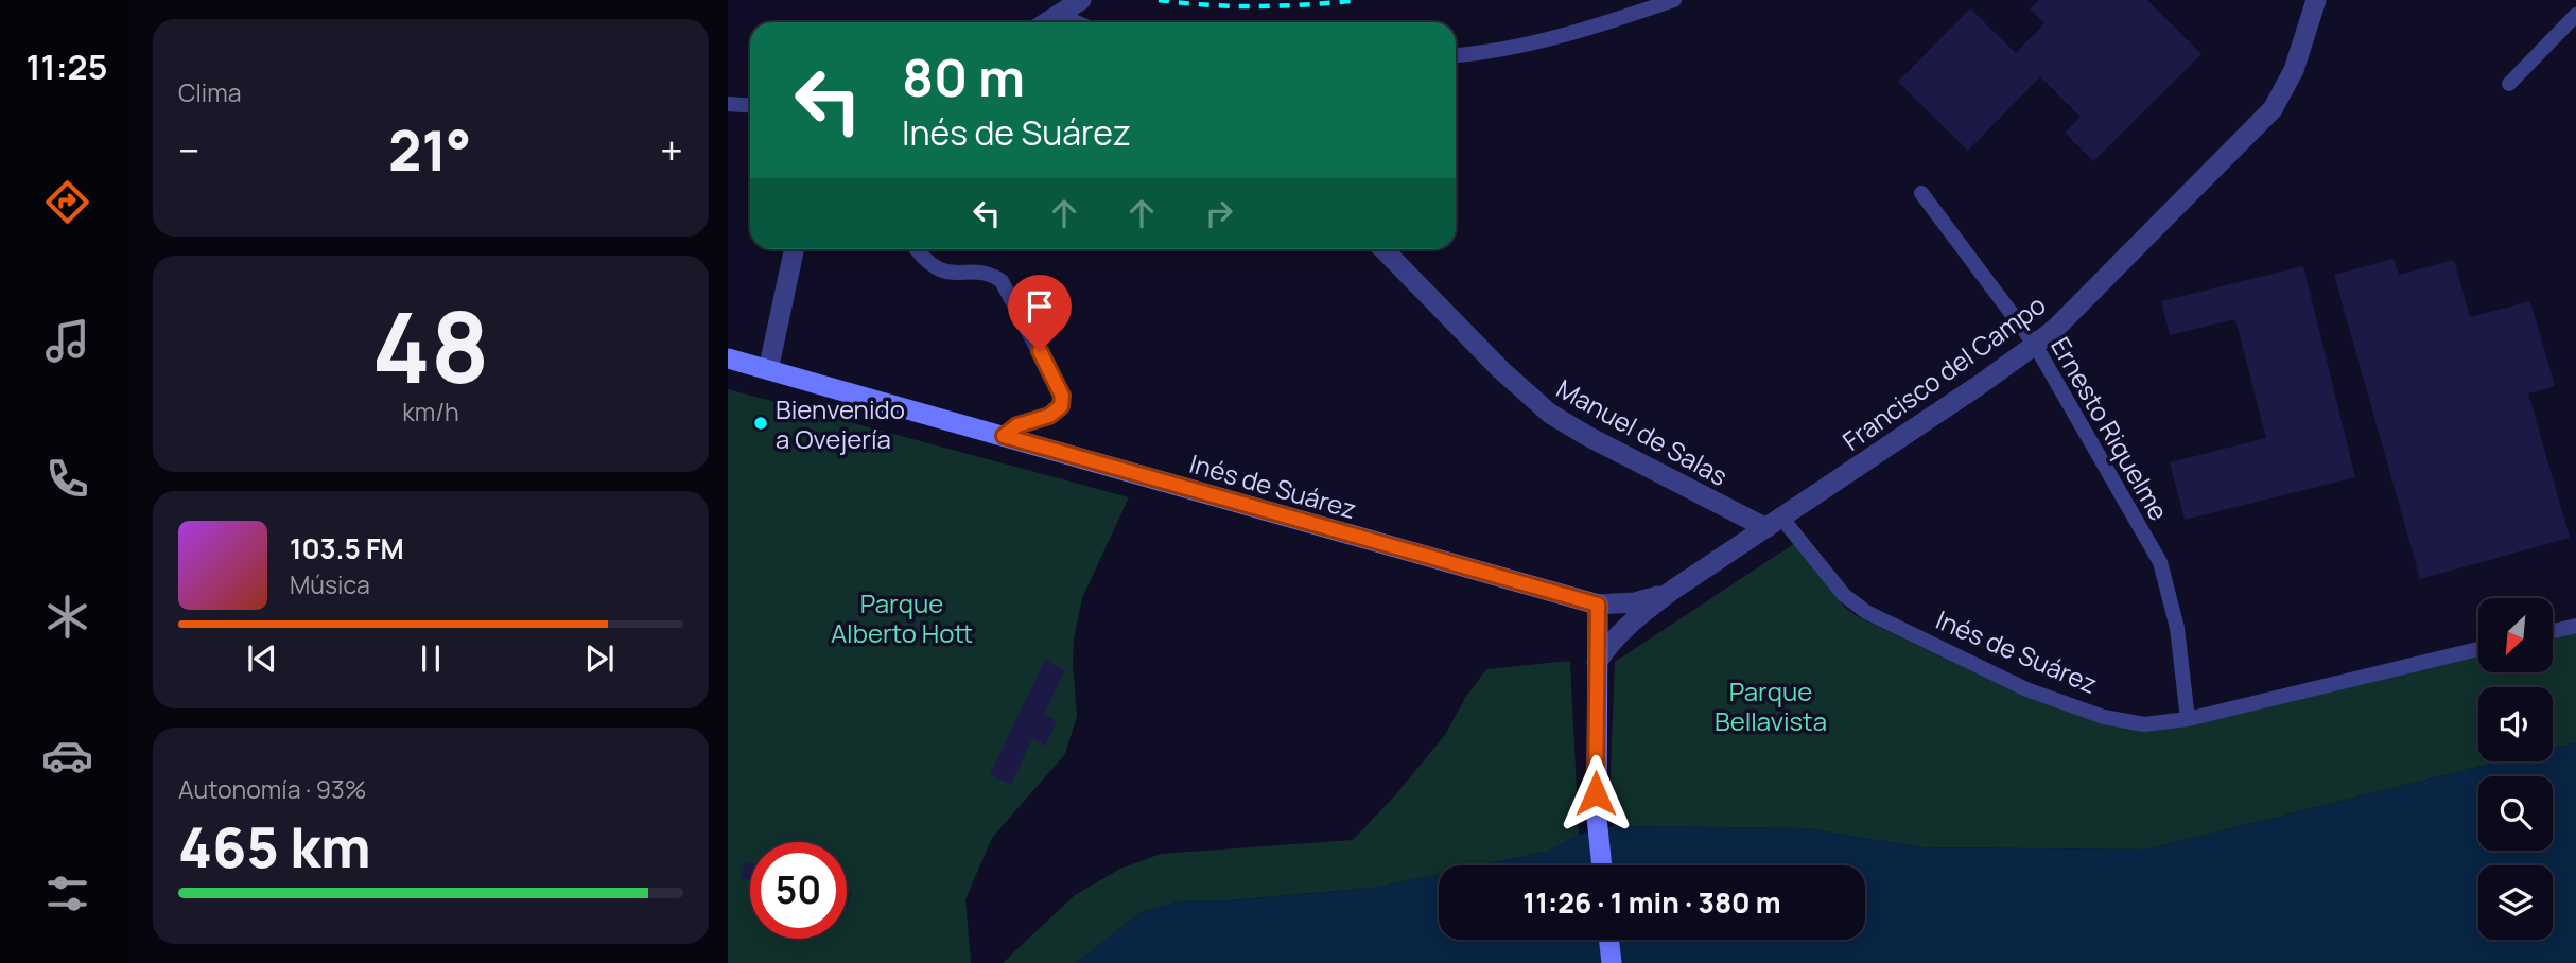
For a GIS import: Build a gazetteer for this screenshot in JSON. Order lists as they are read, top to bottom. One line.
{"streets":{"main road":["Inés de Suárez"],"street":["Francisco del Campo","Ernesto Riquelme","Manuel de Salas"]},"crossings":[["Francisco del Campo","Ernesto Riquelme"],["Francisco del Campo","Manuel de Salas"],["Francisco del Campo","Inés de Suárez"],["Ernesto Riquelme","Inés de Suárez"],["Manuel de Salas","Inés de Suárez"]],"parks":["Parque Alberto Hott","Parque Bellavista"],"places":["Bienvenido a Ovejería"],"north":"bottom left","page":{"tabs":"11:25","tile":["Clima",["48","km/h"],["Autonomía · 93%","465 km"]],"turn":["80 m","Inés de Suárez"],"heat":["−","21°","+"],"song":["103.5 FM","Música"],"limit":"50","trip":"11:26 · 1 min · 380 m"}}
